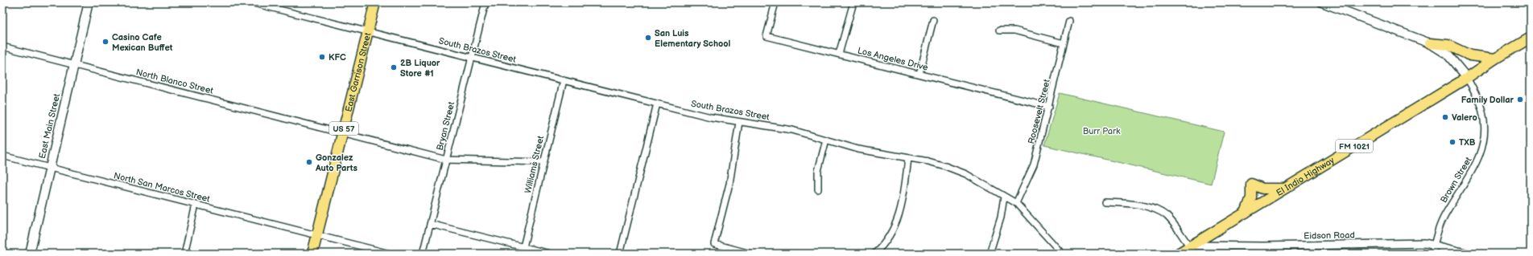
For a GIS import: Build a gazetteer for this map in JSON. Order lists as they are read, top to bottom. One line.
{"streets":{"main road":["East Garrison Street","East Main Street","US 57","FM 1021","El Indio Highway"],"street":["South Brazos Street","Los Angeles Drive","North Blanco Street","Roosevelt Street","Bryan Street","Williams Street","Brown Street","North San Marcos Street","Eidson Road"]},"crossings":[["South Brazos Street","East Garrison Street"],["South Brazos Street","Roosevelt Street"],["South Brazos Street","Bryan Street"],["South Brazos Street","Williams Street"],["Los Angeles Drive","Roosevelt Street"],["East Garrison Street","North Blanco Street"],["East Garrison Street","North San Marcos Street"],["North Blanco Street","East Main Street"],["North Blanco Street","Bryan Street"],["North Blanco Street","Williams Street"],["East Main Street","North San Marcos Street"],["El Indio Highway","Brown Street"],["El Indio Highway","Eidson Road"],["Brown Street","Eidson Road"]],"parks":["Burr Park"],"places":["San Luis Elementary School","Casino Cafe Mexican Buffet","KFC","2B Liquor Store #1","Family Dollar","Valero","TXB","Gonzalez Auto Parts"]}
